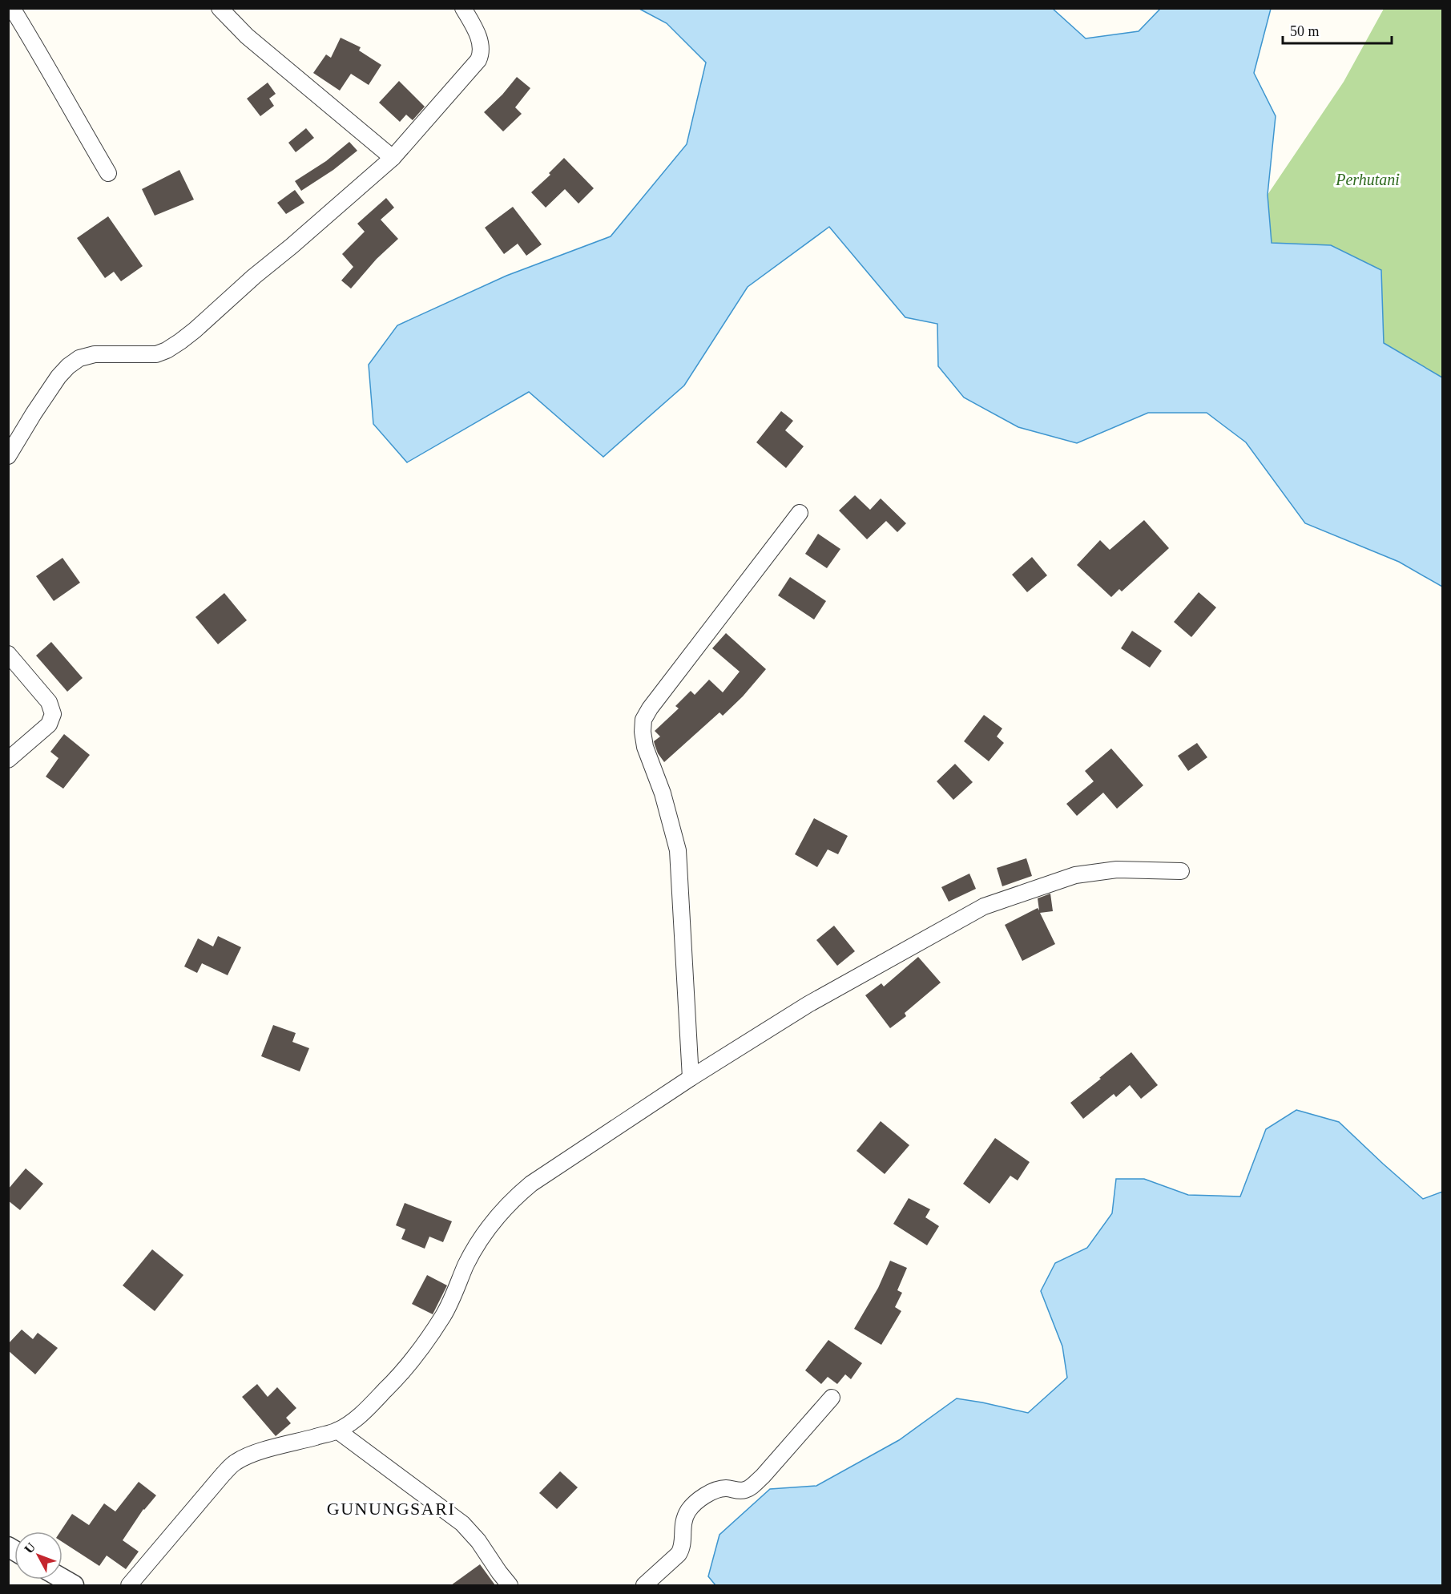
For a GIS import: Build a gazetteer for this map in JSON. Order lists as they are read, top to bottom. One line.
{"districts":["GUNUNGSARI"],"parks":["Perhutani"],"scale_bar":"50 m","north":"top left"}
